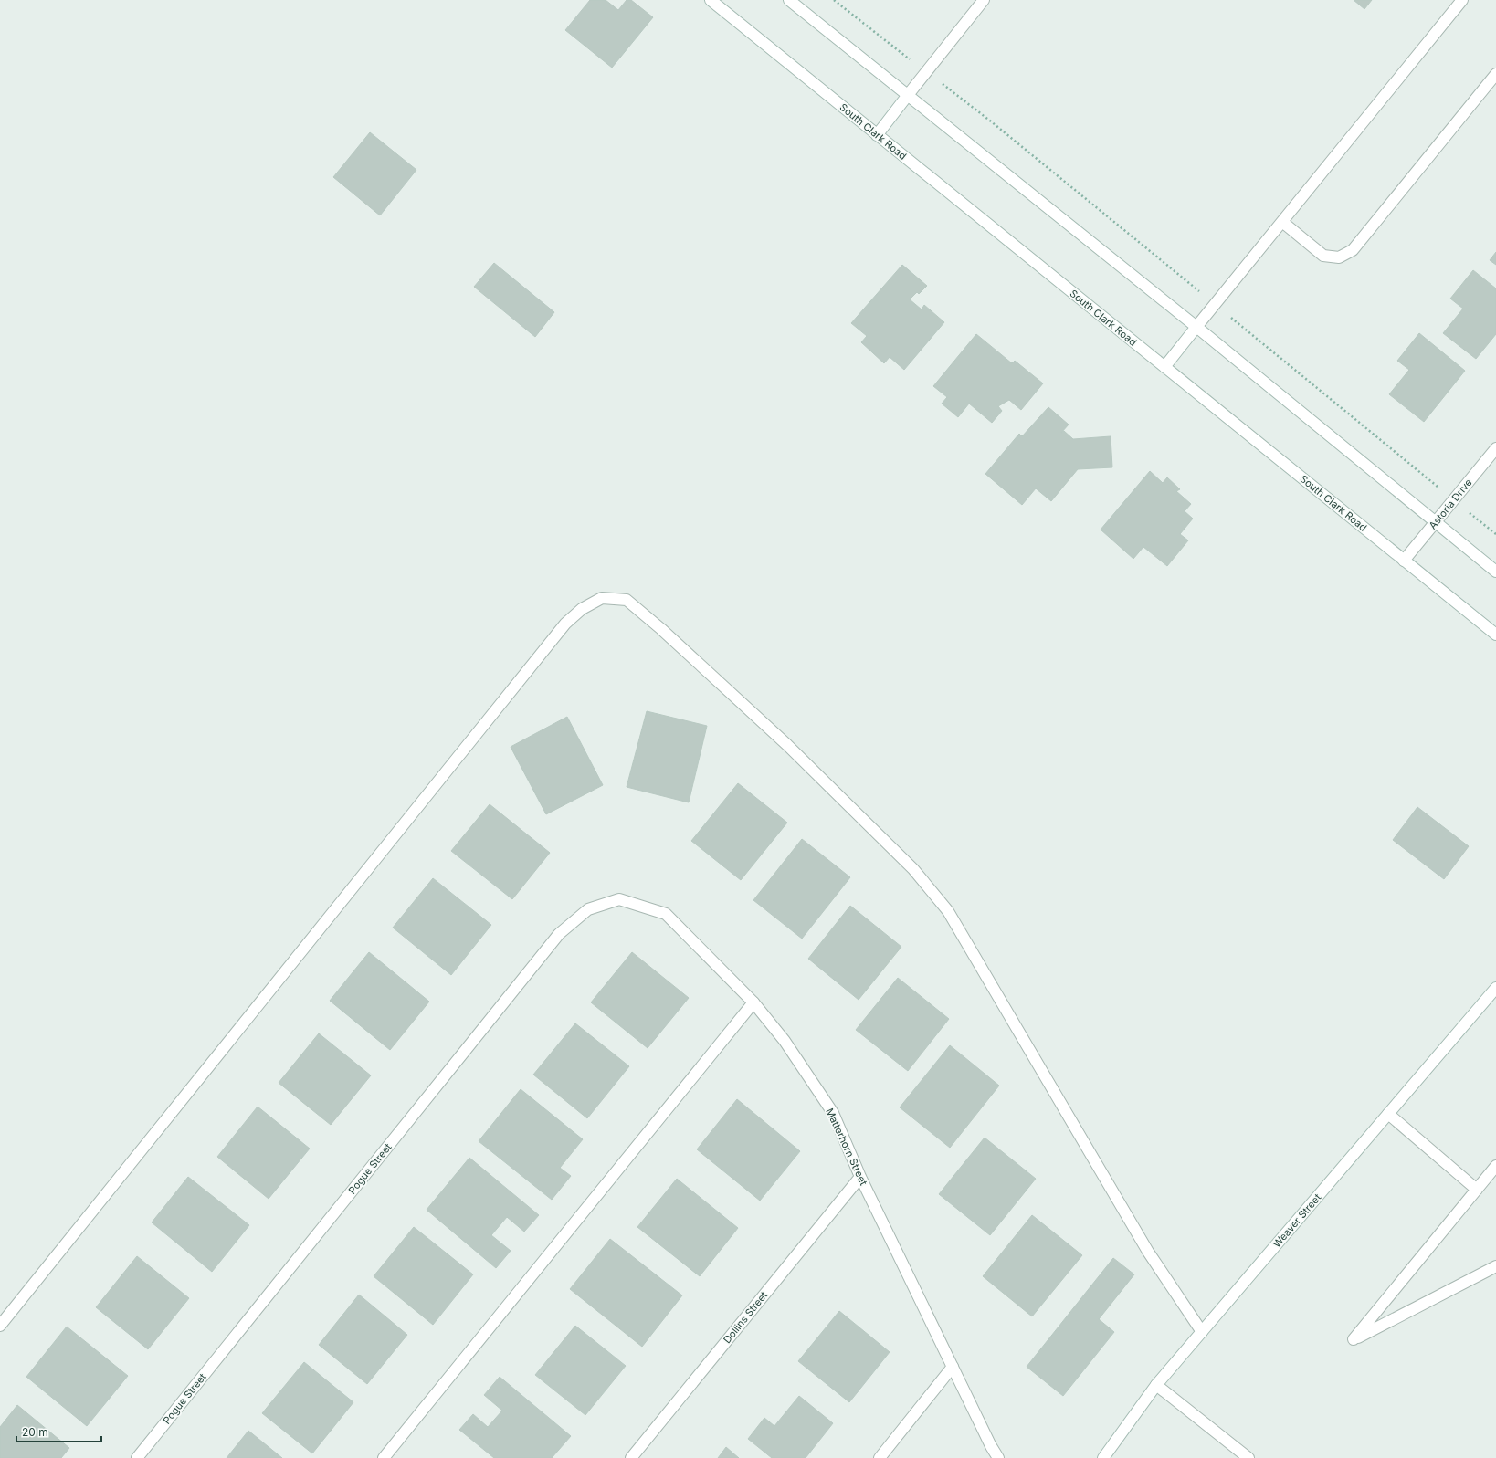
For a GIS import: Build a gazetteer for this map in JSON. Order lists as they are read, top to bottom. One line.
{"streets":{"street":["South Clark Road","Astoria Drive","Matterhorn Street","Pogue Street","Weaver Street","Dollins Street"]},"crossings":[["South Clark Road","Astoria Drive"],["Matterhorn Street","Pogue Street"],["Matterhorn Street","Dollins Street"]],"scale_bar":"20 m"}
